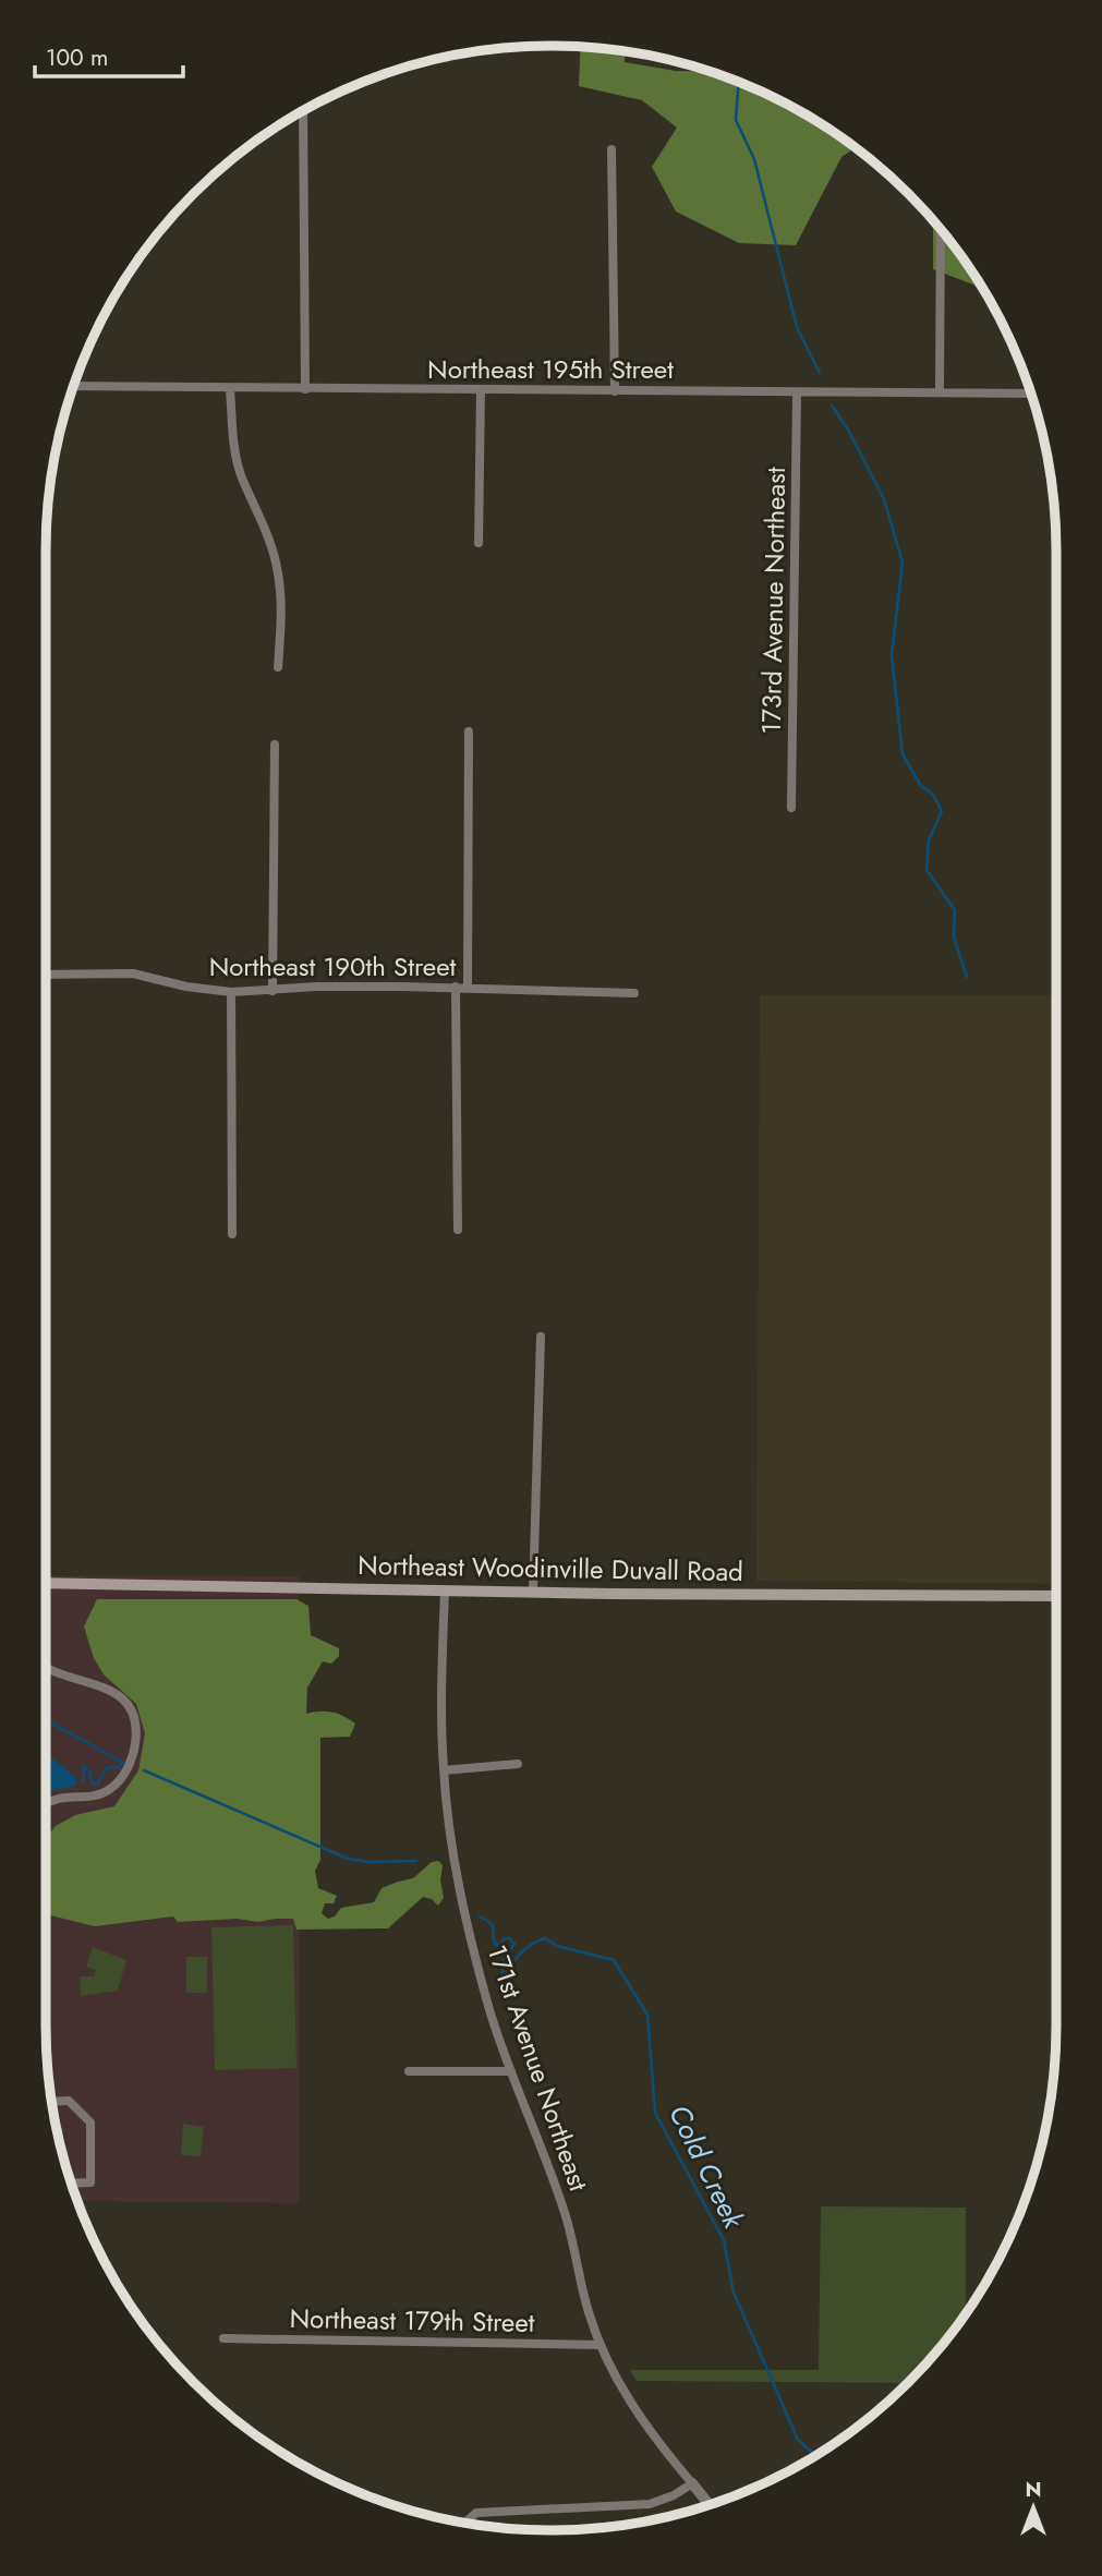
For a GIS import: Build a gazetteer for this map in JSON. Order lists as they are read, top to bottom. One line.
{"streets":{"main road":["Northeast Woodinville Duvall Road"],"street":["Northeast 195th Street","173rd Avenue Northeast","Northeast 190th Street","171st Avenue Northeast","Northeast 179th Street"]},"crossings":[["Northeast 195th Street","173rd Avenue Northeast"],["Northeast Woodinville Duvall Road","171st Avenue Northeast"],["171st Avenue Northeast","Northeast 179th Street"]],"water":["Cold Creek"],"scale_bar":"100 m","north":"top"}
